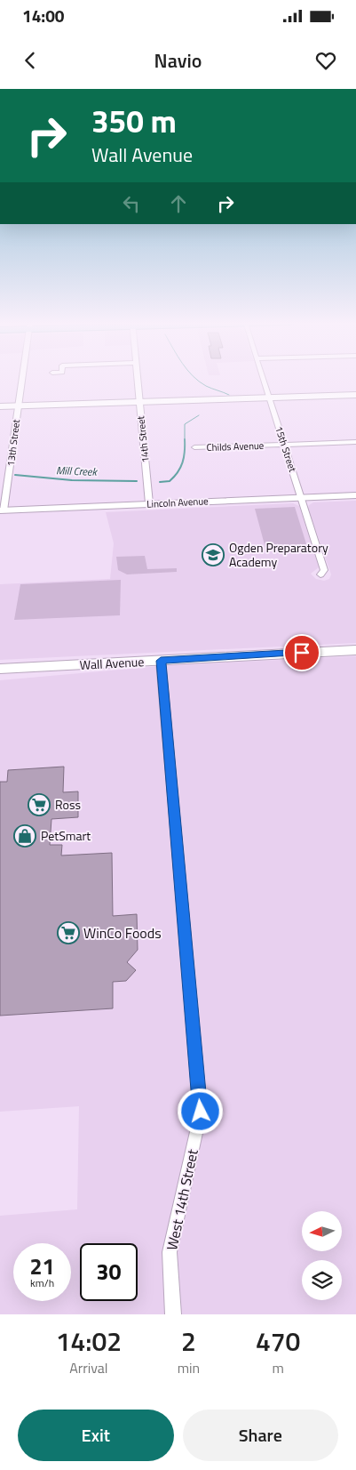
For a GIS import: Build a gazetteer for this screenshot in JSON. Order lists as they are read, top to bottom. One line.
{"streets":{"main road":["Wall Avenue"],"street":["14th Street","13th Street","Childs Avenue","15th Street","Lincoln Avenue","West 14th Street"]},"crossings":[["14th Street","Lincoln Avenue"],["13th Street","Lincoln Avenue"],["Childs Avenue","15th Street"],["15th Street","Lincoln Avenue"],["Wall Avenue","West 14th Street"]],"water":["Mill Creek"],"places":{"school or university":["Ogden Preparatory Academy"],"supermarket":["Ross","WinCo Foods"],"shop":["PetSmart"]},"north":"left","page":{"status":"14:00","header":"Navio","turn":["350 m","Wall Avenue"],"speed":"21 km/h","limit":"30","eta":["14:02","Arrival","2","min","470","m"],"buttons":["Exit","Share"]}}
